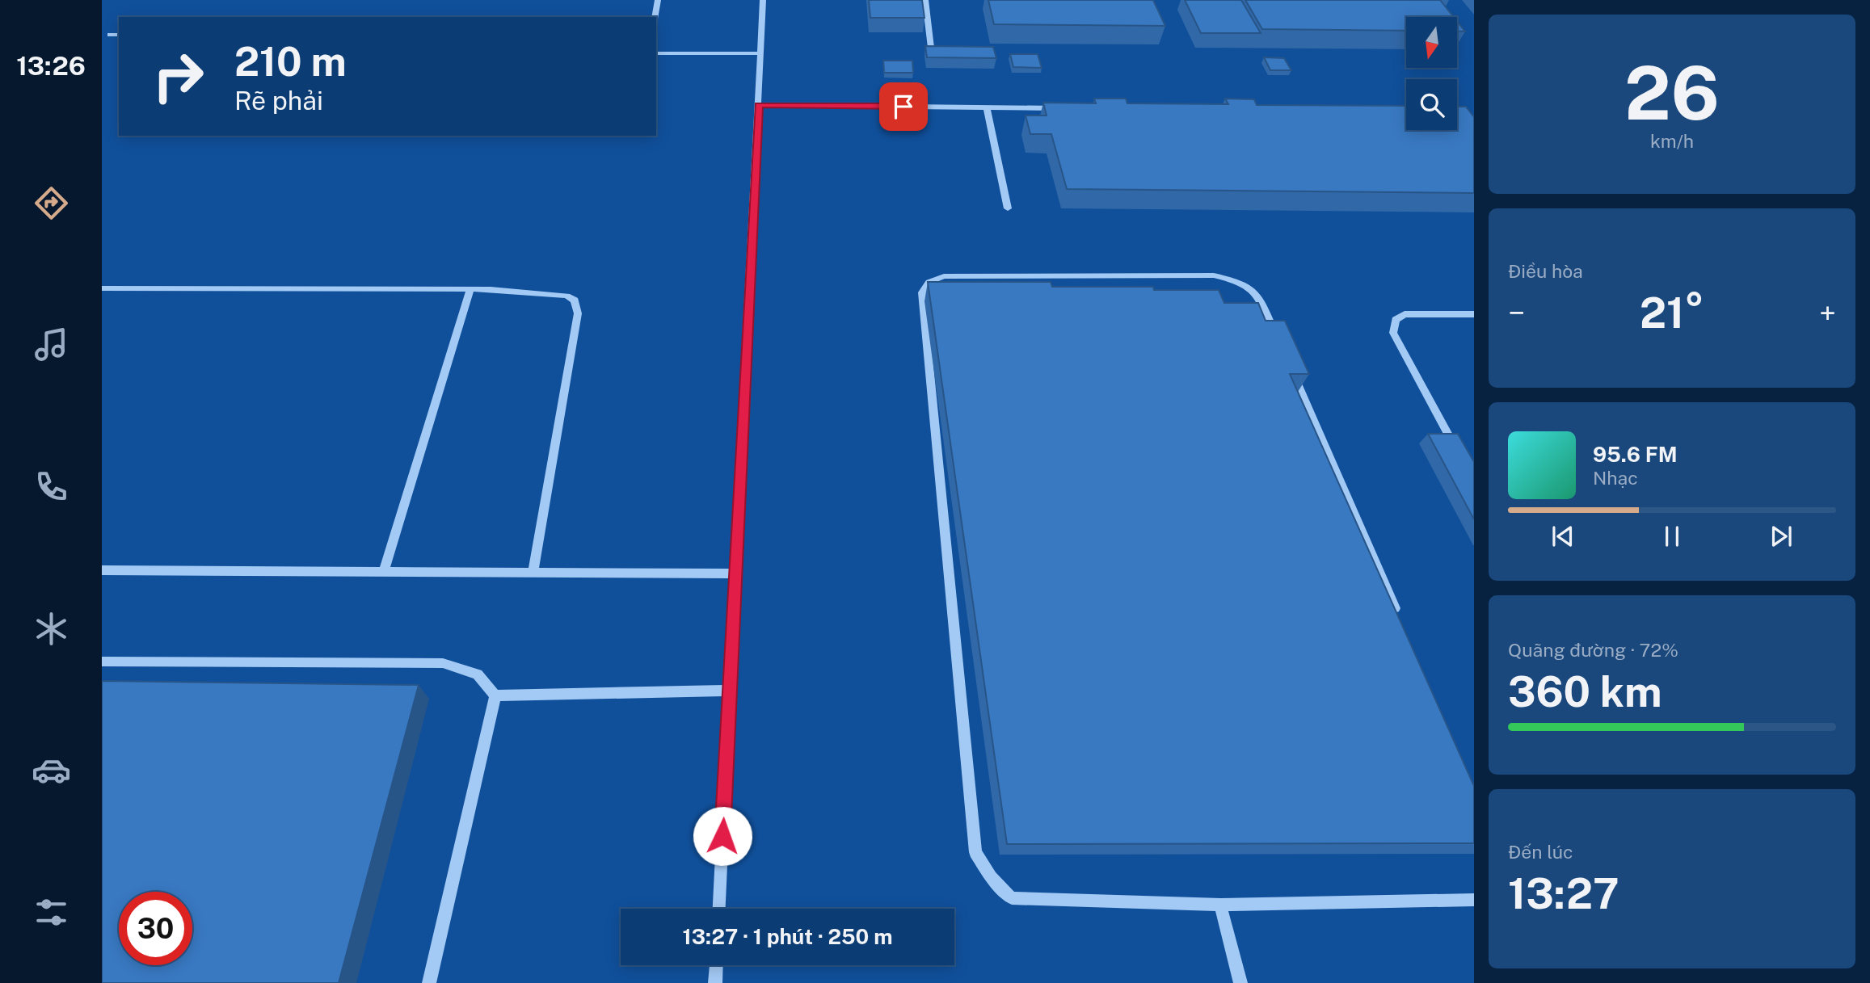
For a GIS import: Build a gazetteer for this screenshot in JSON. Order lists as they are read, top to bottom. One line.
{"north":"bottom","page":{"tabs":"13:26","tile":[["26","km/h"],"Điều hòa",["Quãng đường · 72%","360 km"],["Đến lúc","13:27"]],"turn":["210 m","Rẽ phải"],"heat":["−","21°","+"],"song":["95.6 FM","Nhạc"],"limit":"30","trip":"13:27 · 1 phút · 250 m"}}
